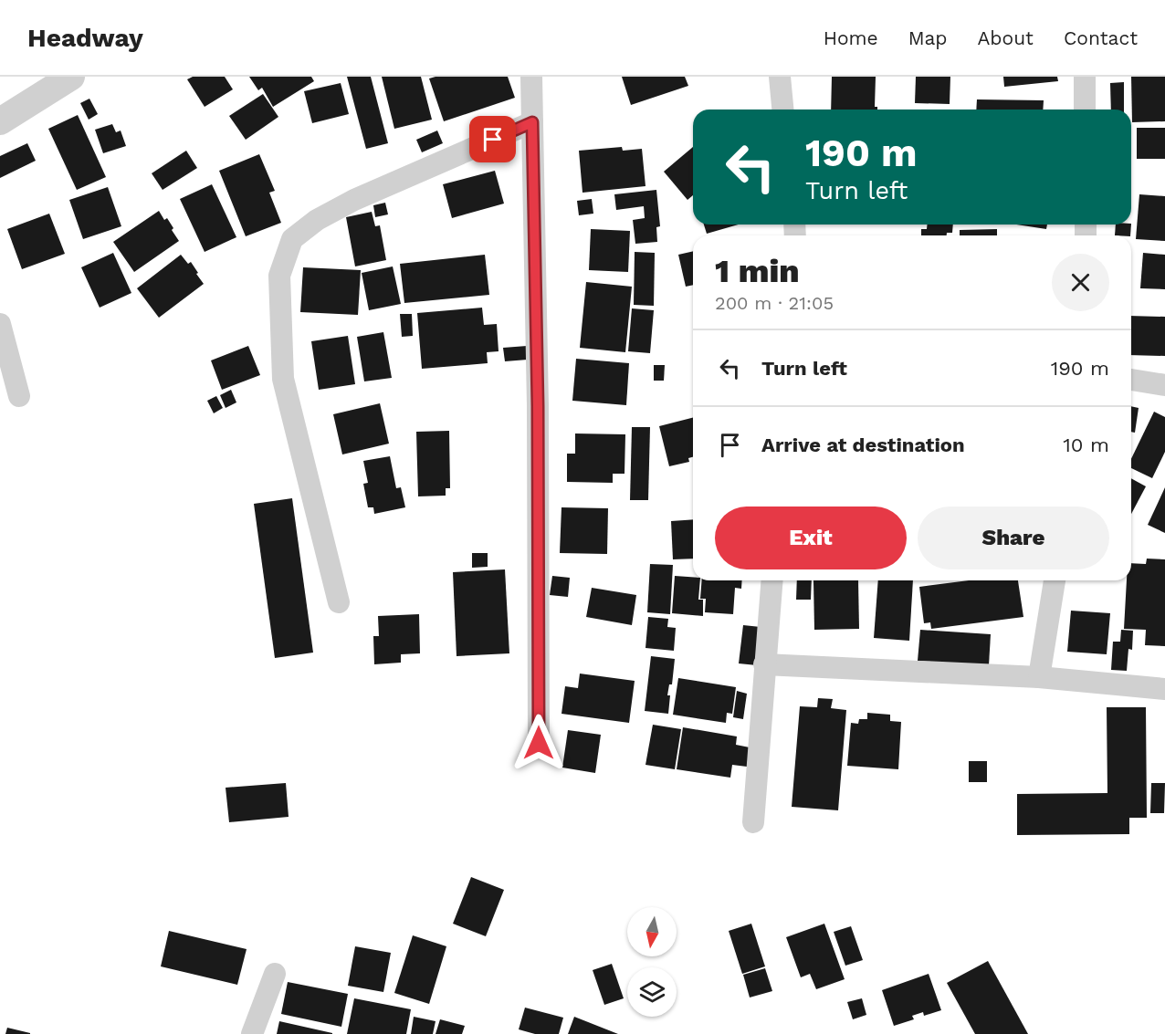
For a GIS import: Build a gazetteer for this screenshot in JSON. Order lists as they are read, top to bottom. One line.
{"north":"bottom","page":{"header":"Headway","nav":["Home","Map","About","Contact"],"turn":["190 m","Turn left"],"heading":["1 min","200 m · 21:05"],"list":[{"name":"Turn left","value":"190 m"},{"name":"Arrive at destination","value":"10 m"}],"buttons":["Exit","Share"]}}
